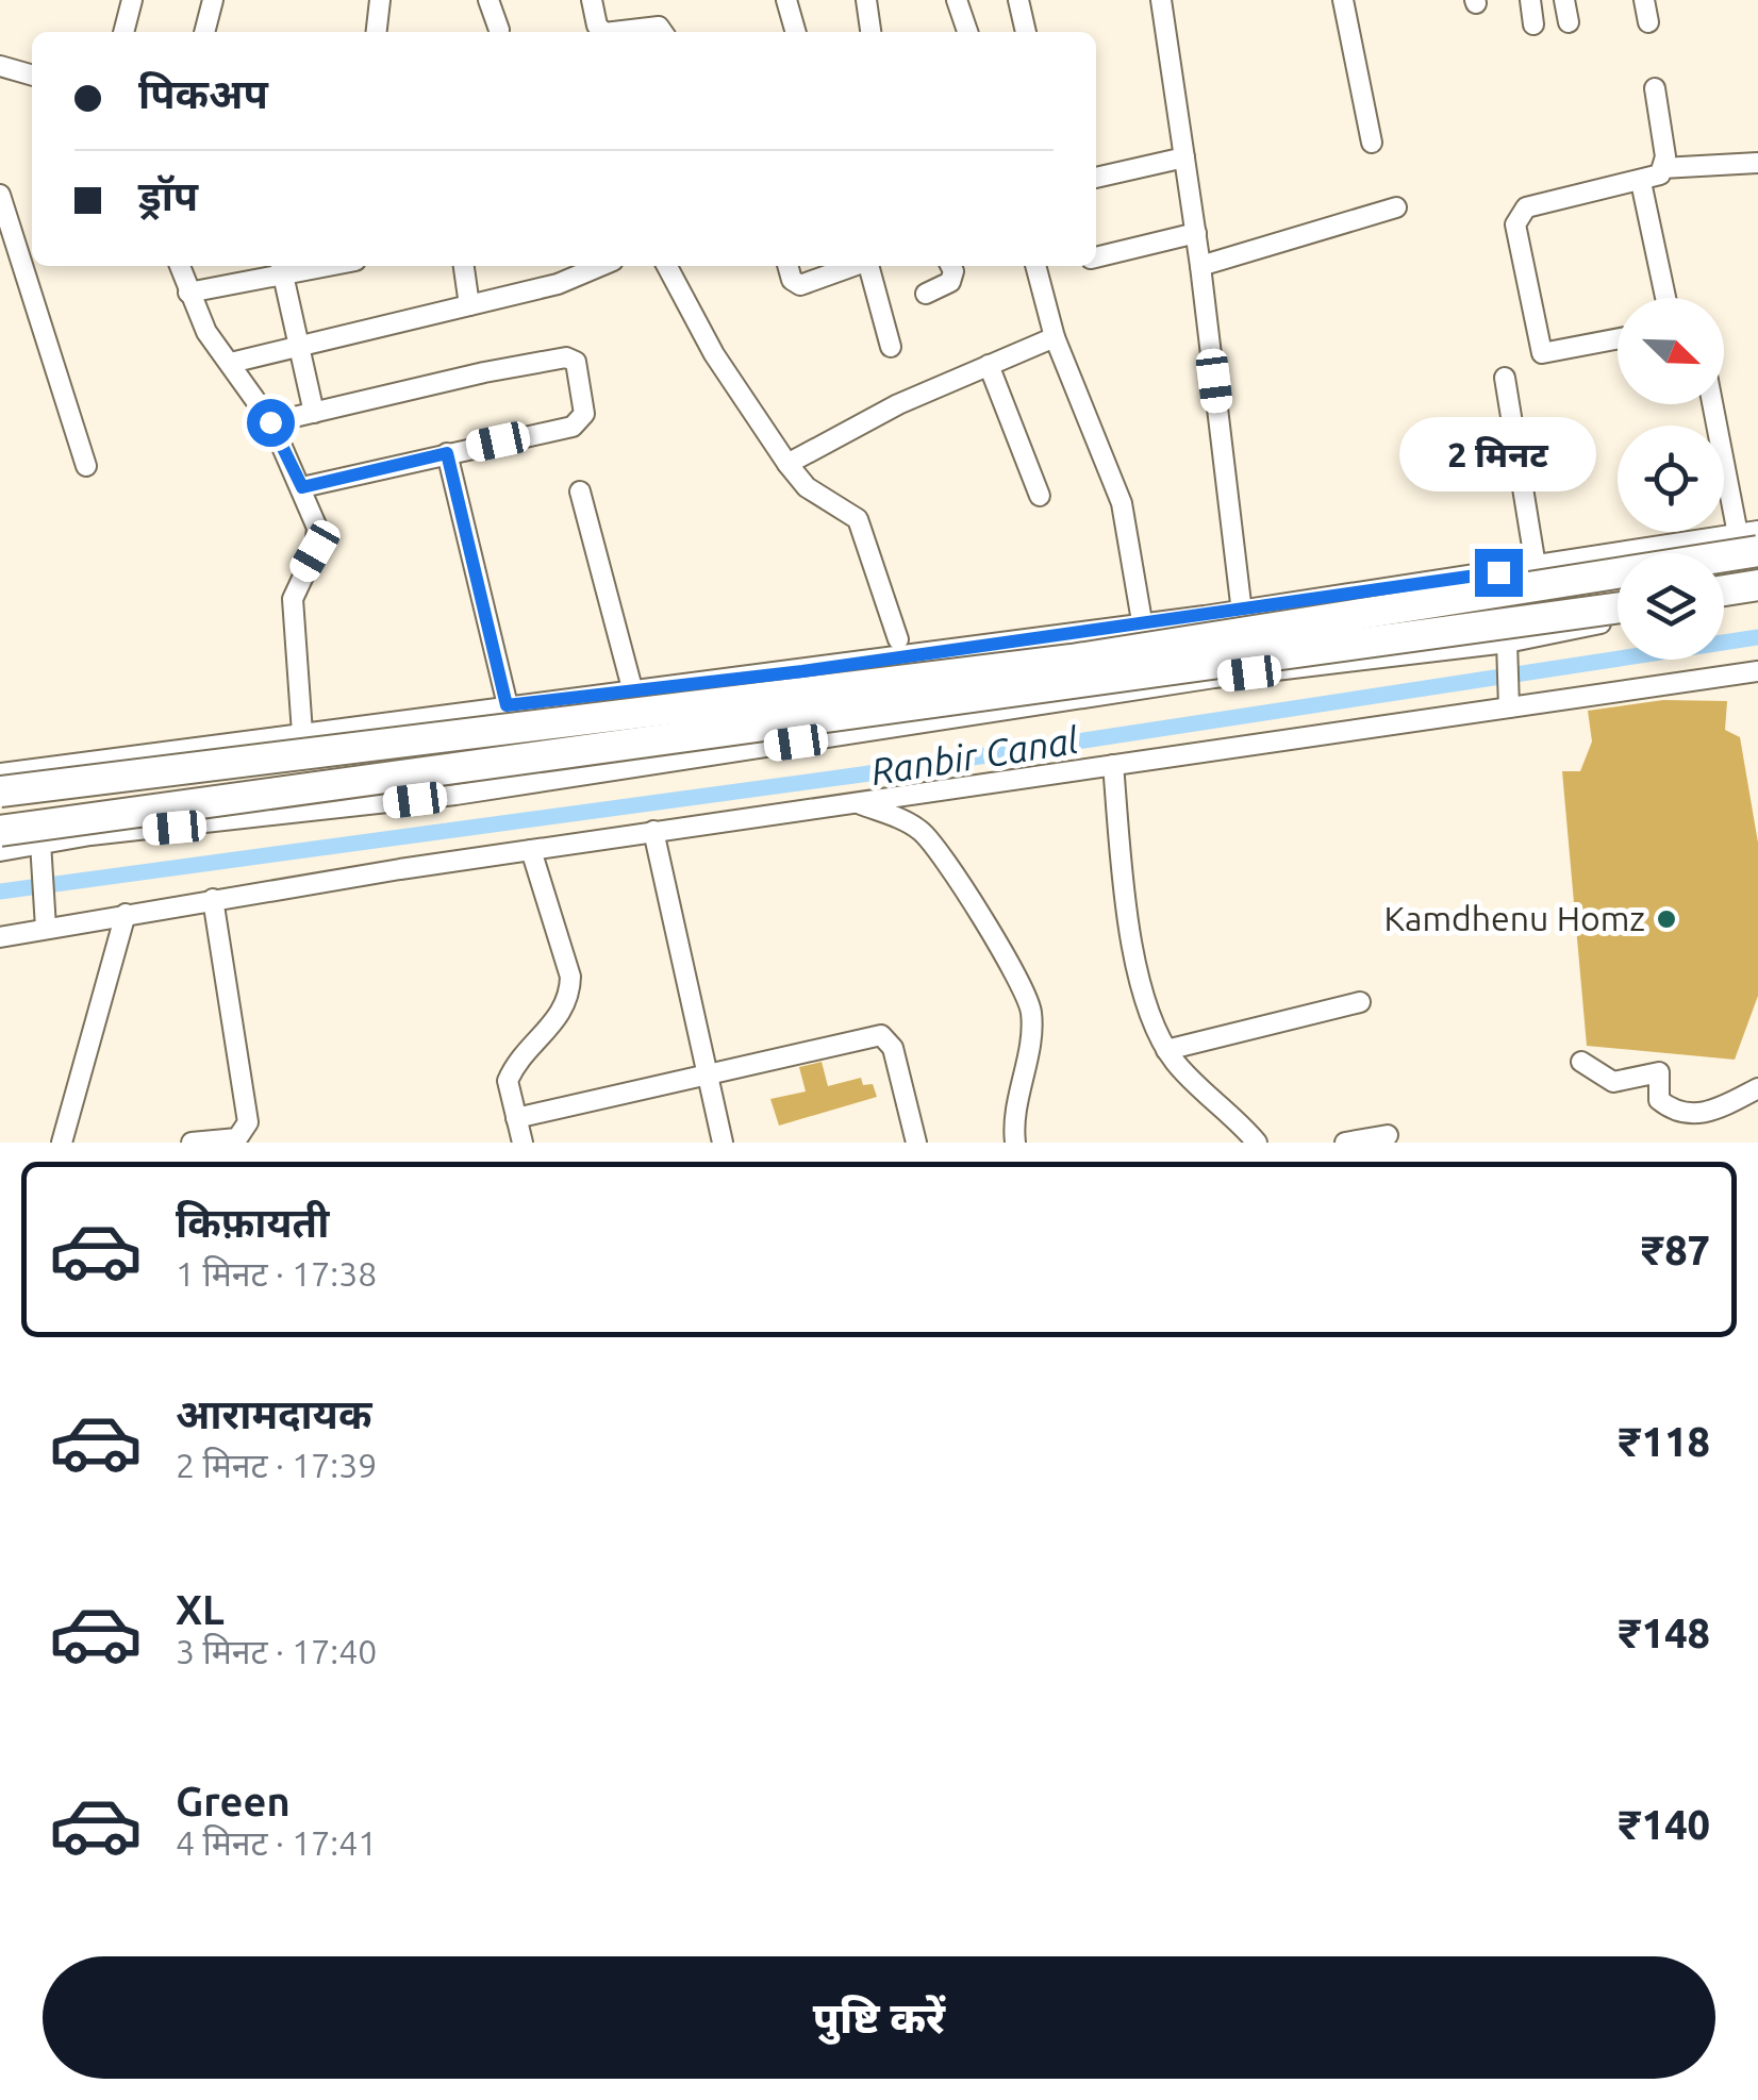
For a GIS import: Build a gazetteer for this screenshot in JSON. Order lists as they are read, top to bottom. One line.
{"water":["Ranbir Canal"],"places":["Kamdhenu Homz"],"north":"bottom right","page":{"banner":["पिकअप","ड्रॉप"],"bubble":"2 मिनट","list":[{"name":"किफ़ायती","note":"1 मिनट · 17:38","value":"₹87"},{"name":"आरामदायक","note":"2 मिनट · 17:39","value":"₹118"},{"name":"XL","note":"3 मिनट · 17:40","value":"₹148"},{"name":"Green","note":"4 मिनट · 17:41","value":"₹140"}],"buttons":"पुष्टि करें"}}
